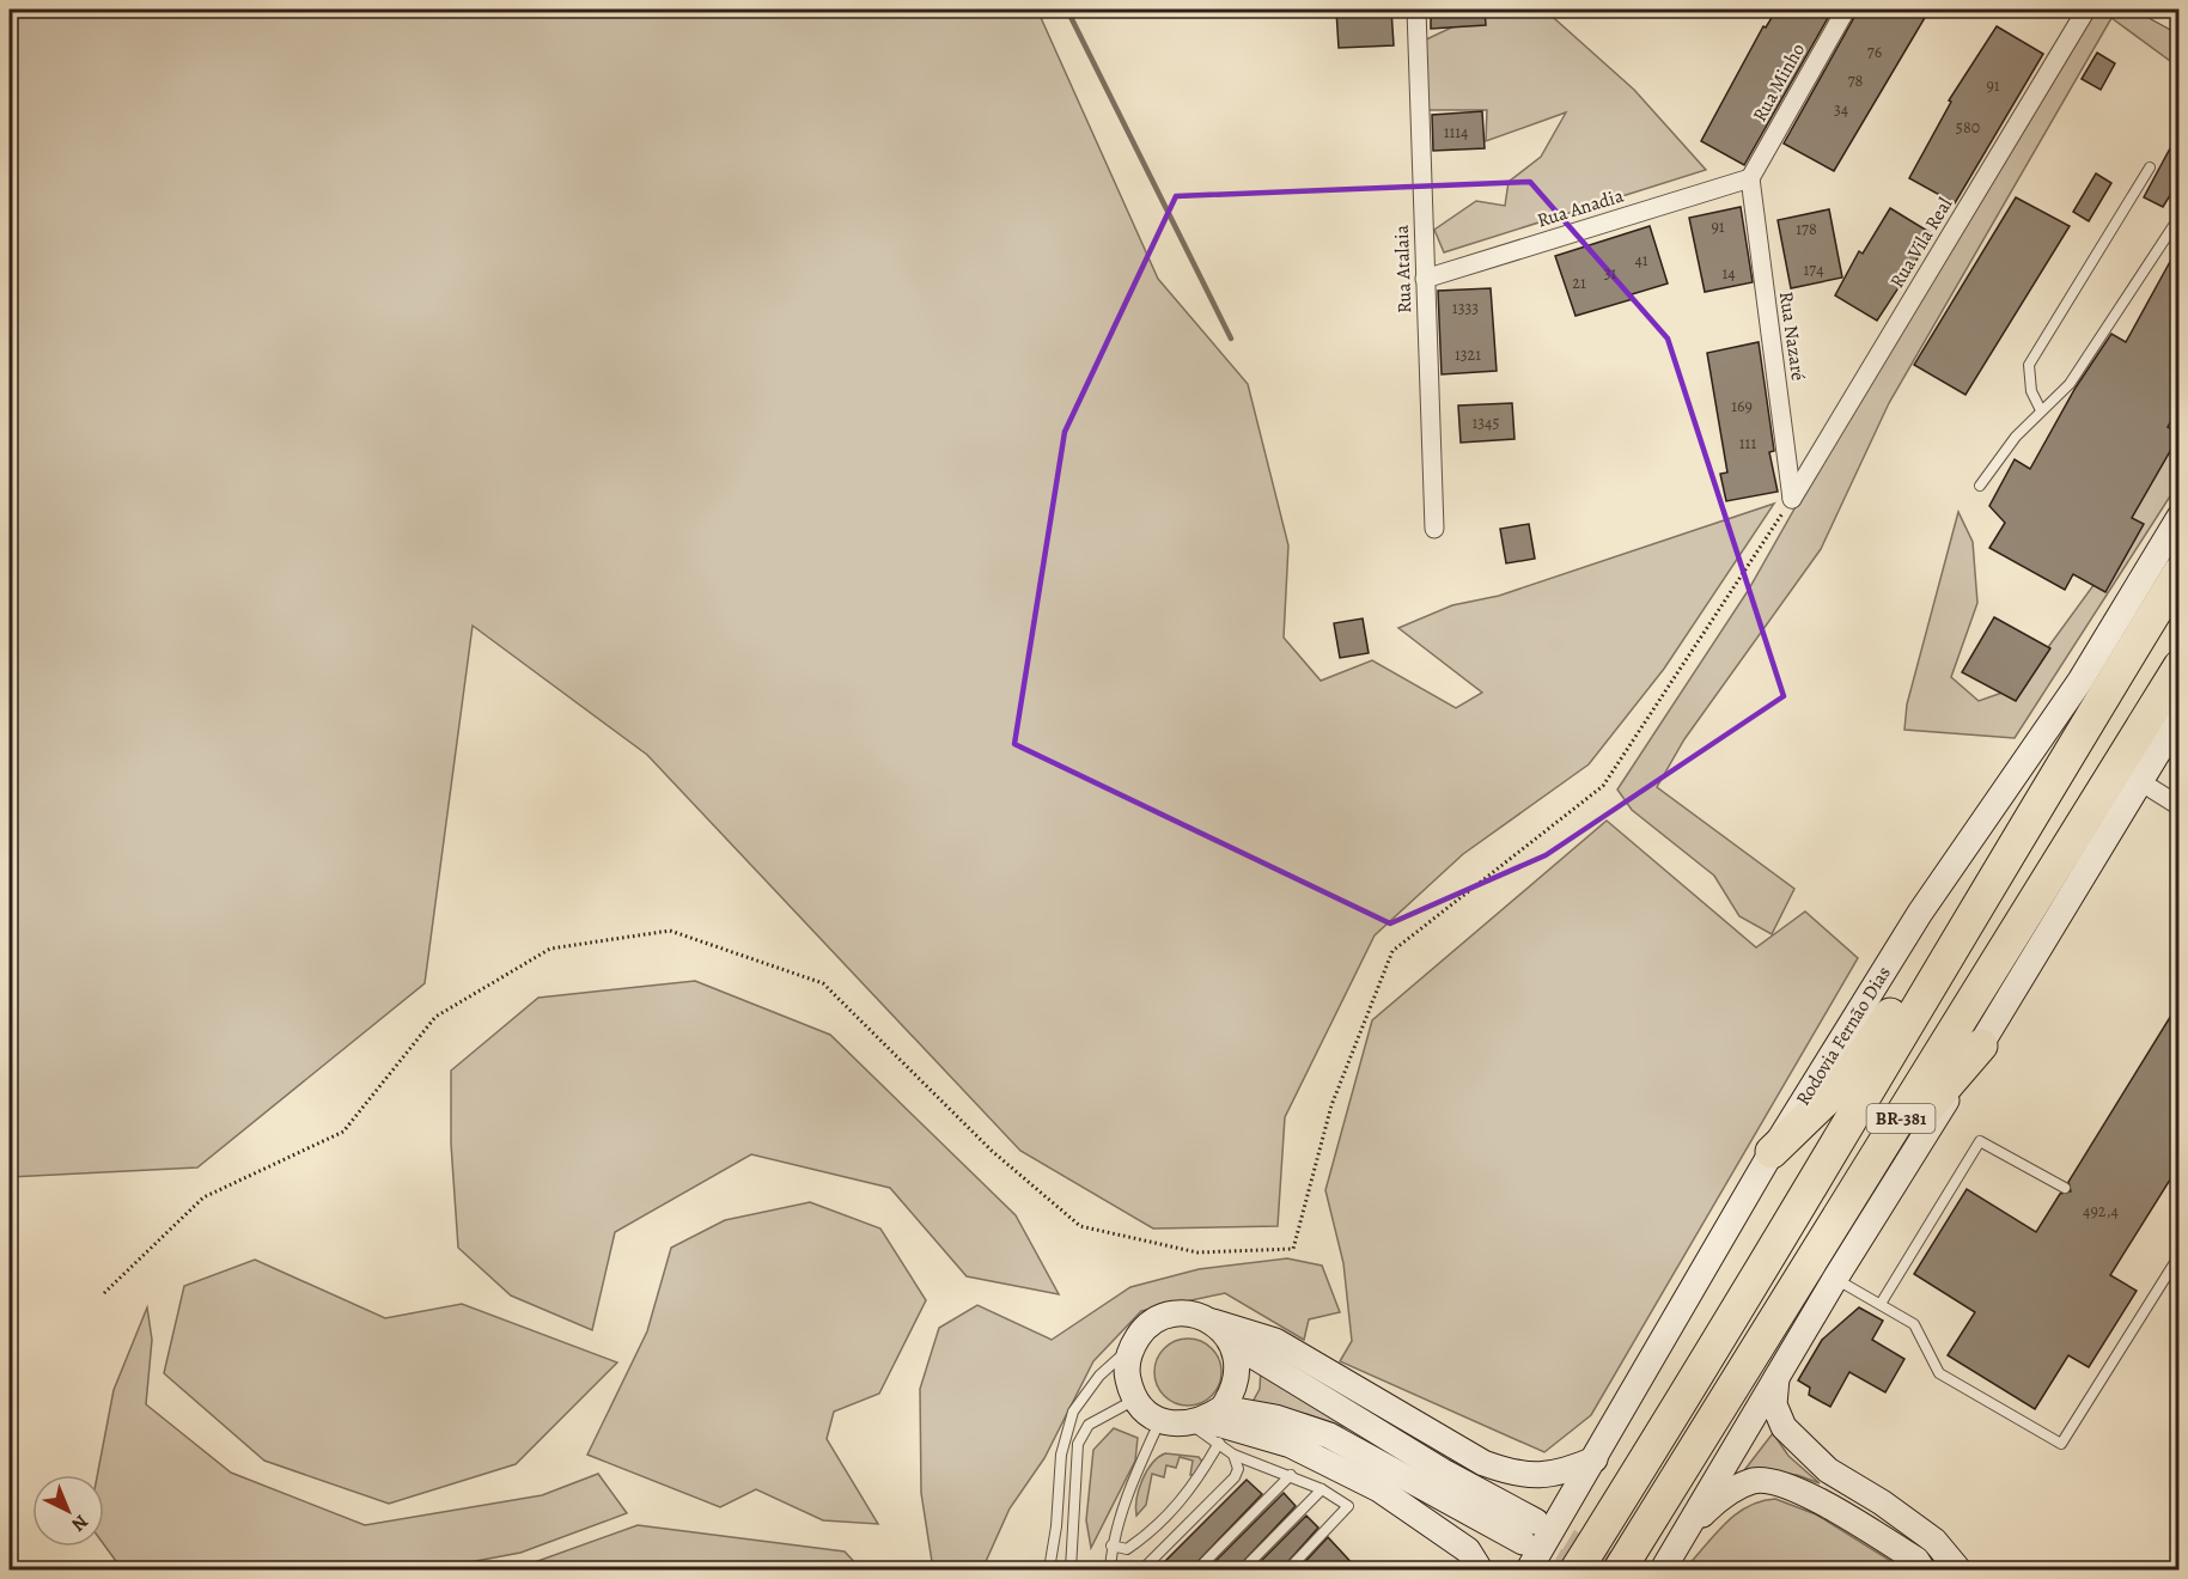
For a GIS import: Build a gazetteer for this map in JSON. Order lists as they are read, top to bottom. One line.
{"streets":{"highway":["BR-381"],"main road":["Rodovia Fernão Dias"],"street":["Rua Minho","Rua Anadia","Rua Vila Real","Rua Atalaia","Rua Nazaré"]},"crossings":[["Rua Minho","Rua Anadia"],["Rua Minho","Rua Nazaré"],["Rua Anadia","Rua Atalaia"],["Rua Anadia","Rua Nazaré"],["Rua Vila Real","Rua Nazaré"]],"house_numbers":["76","78","91","34","580","1114","91","178","41","174","31","14","21","1333","1321","169","1345","111","492,4"],"north":"bottom right"}
